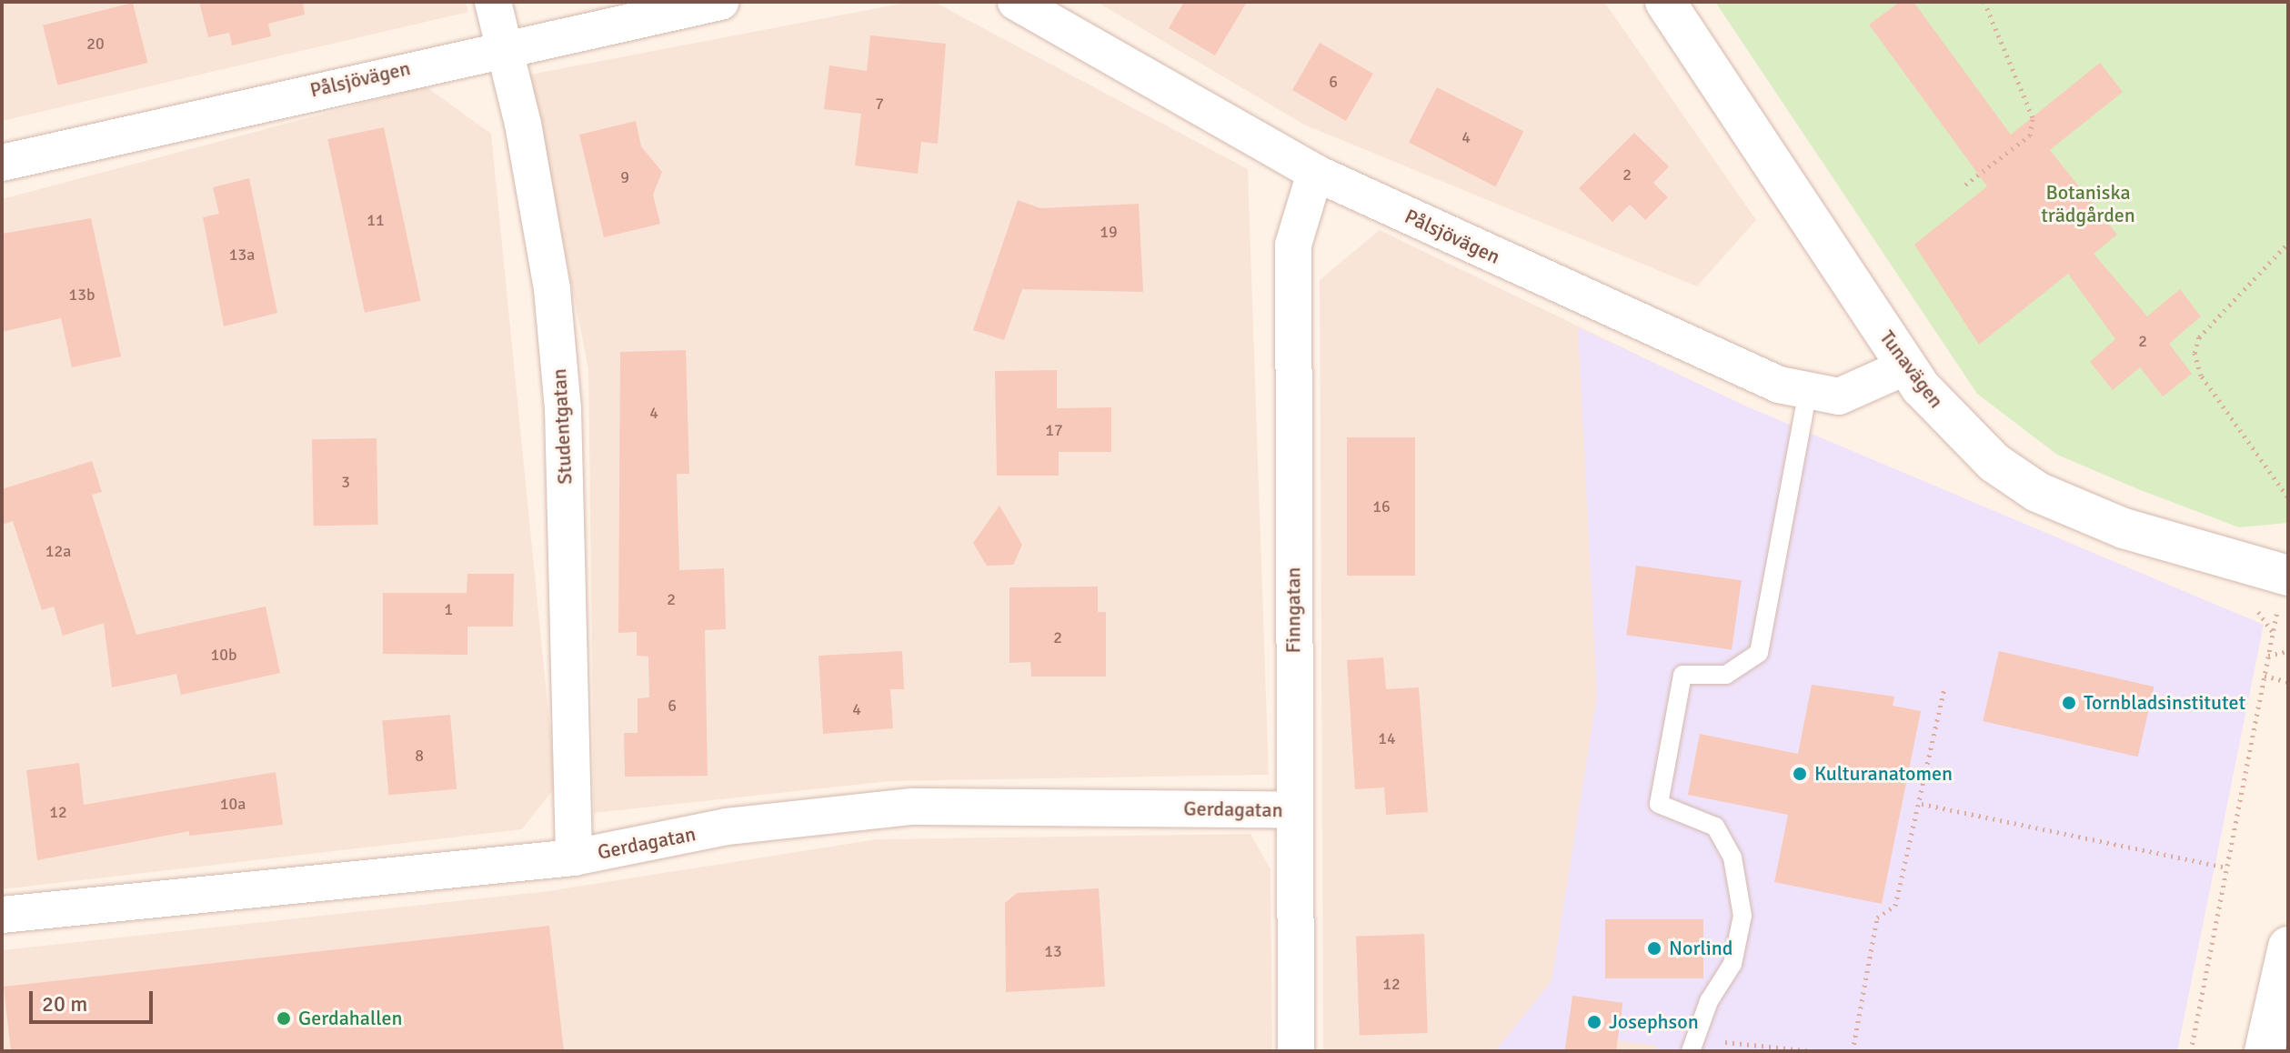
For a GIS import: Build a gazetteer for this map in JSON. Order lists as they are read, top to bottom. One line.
{"streets":{"street":["Pålsjövägen","Tunavägen","Studentgatan","Finngatan","Gerdagatan"]},"crossings":[["Pålsjövägen","Tunavägen"],["Pålsjövägen","Studentgatan"],["Pålsjövägen","Finngatan"],["Studentgatan","Gerdagatan"],["Finngatan","Gerdagatan"]],"parks":["Botaniska trädgården"],"places":["Tornbladsinstitutet","Kulturanatomen","Norlind","Gerdahallen","Josephson"],"house_numbers":["20","6","7","4","2","9","11","19","13a","13b","2","4","17","3","16","12a","2","1","2","10b","6","4","14","8","10a","12","13","12"],"scale_bar":"20 m"}
